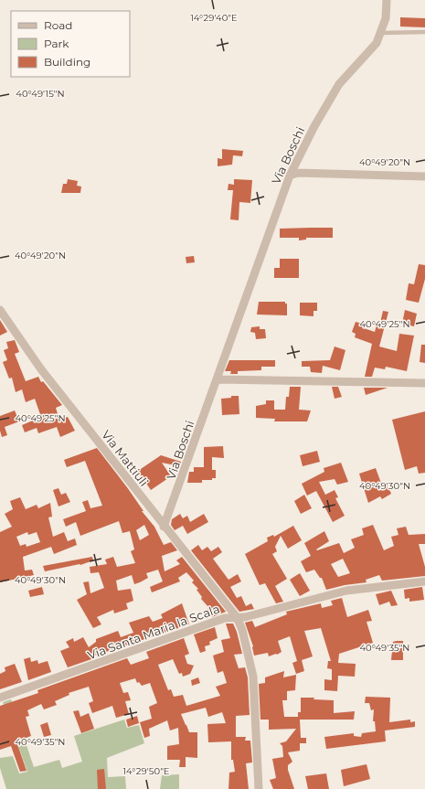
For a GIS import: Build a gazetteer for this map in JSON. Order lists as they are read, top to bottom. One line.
{"streets":{"street":["Via Boschi","Via Mattiuli","Via Santa Maria la Scala"]},"crossings":[["Via Boschi","Via Mattiuli"],["Via Mattiuli","Via Santa Maria la Scala"]],"legend":["Road","Park","Building"],"coordinates":["14°29'40\"E","40°49'15\"N","40°49'20\"N","40°49'25\"N","40°49'30\"N","40°49'35\"N","14°29'50\"E"]}
